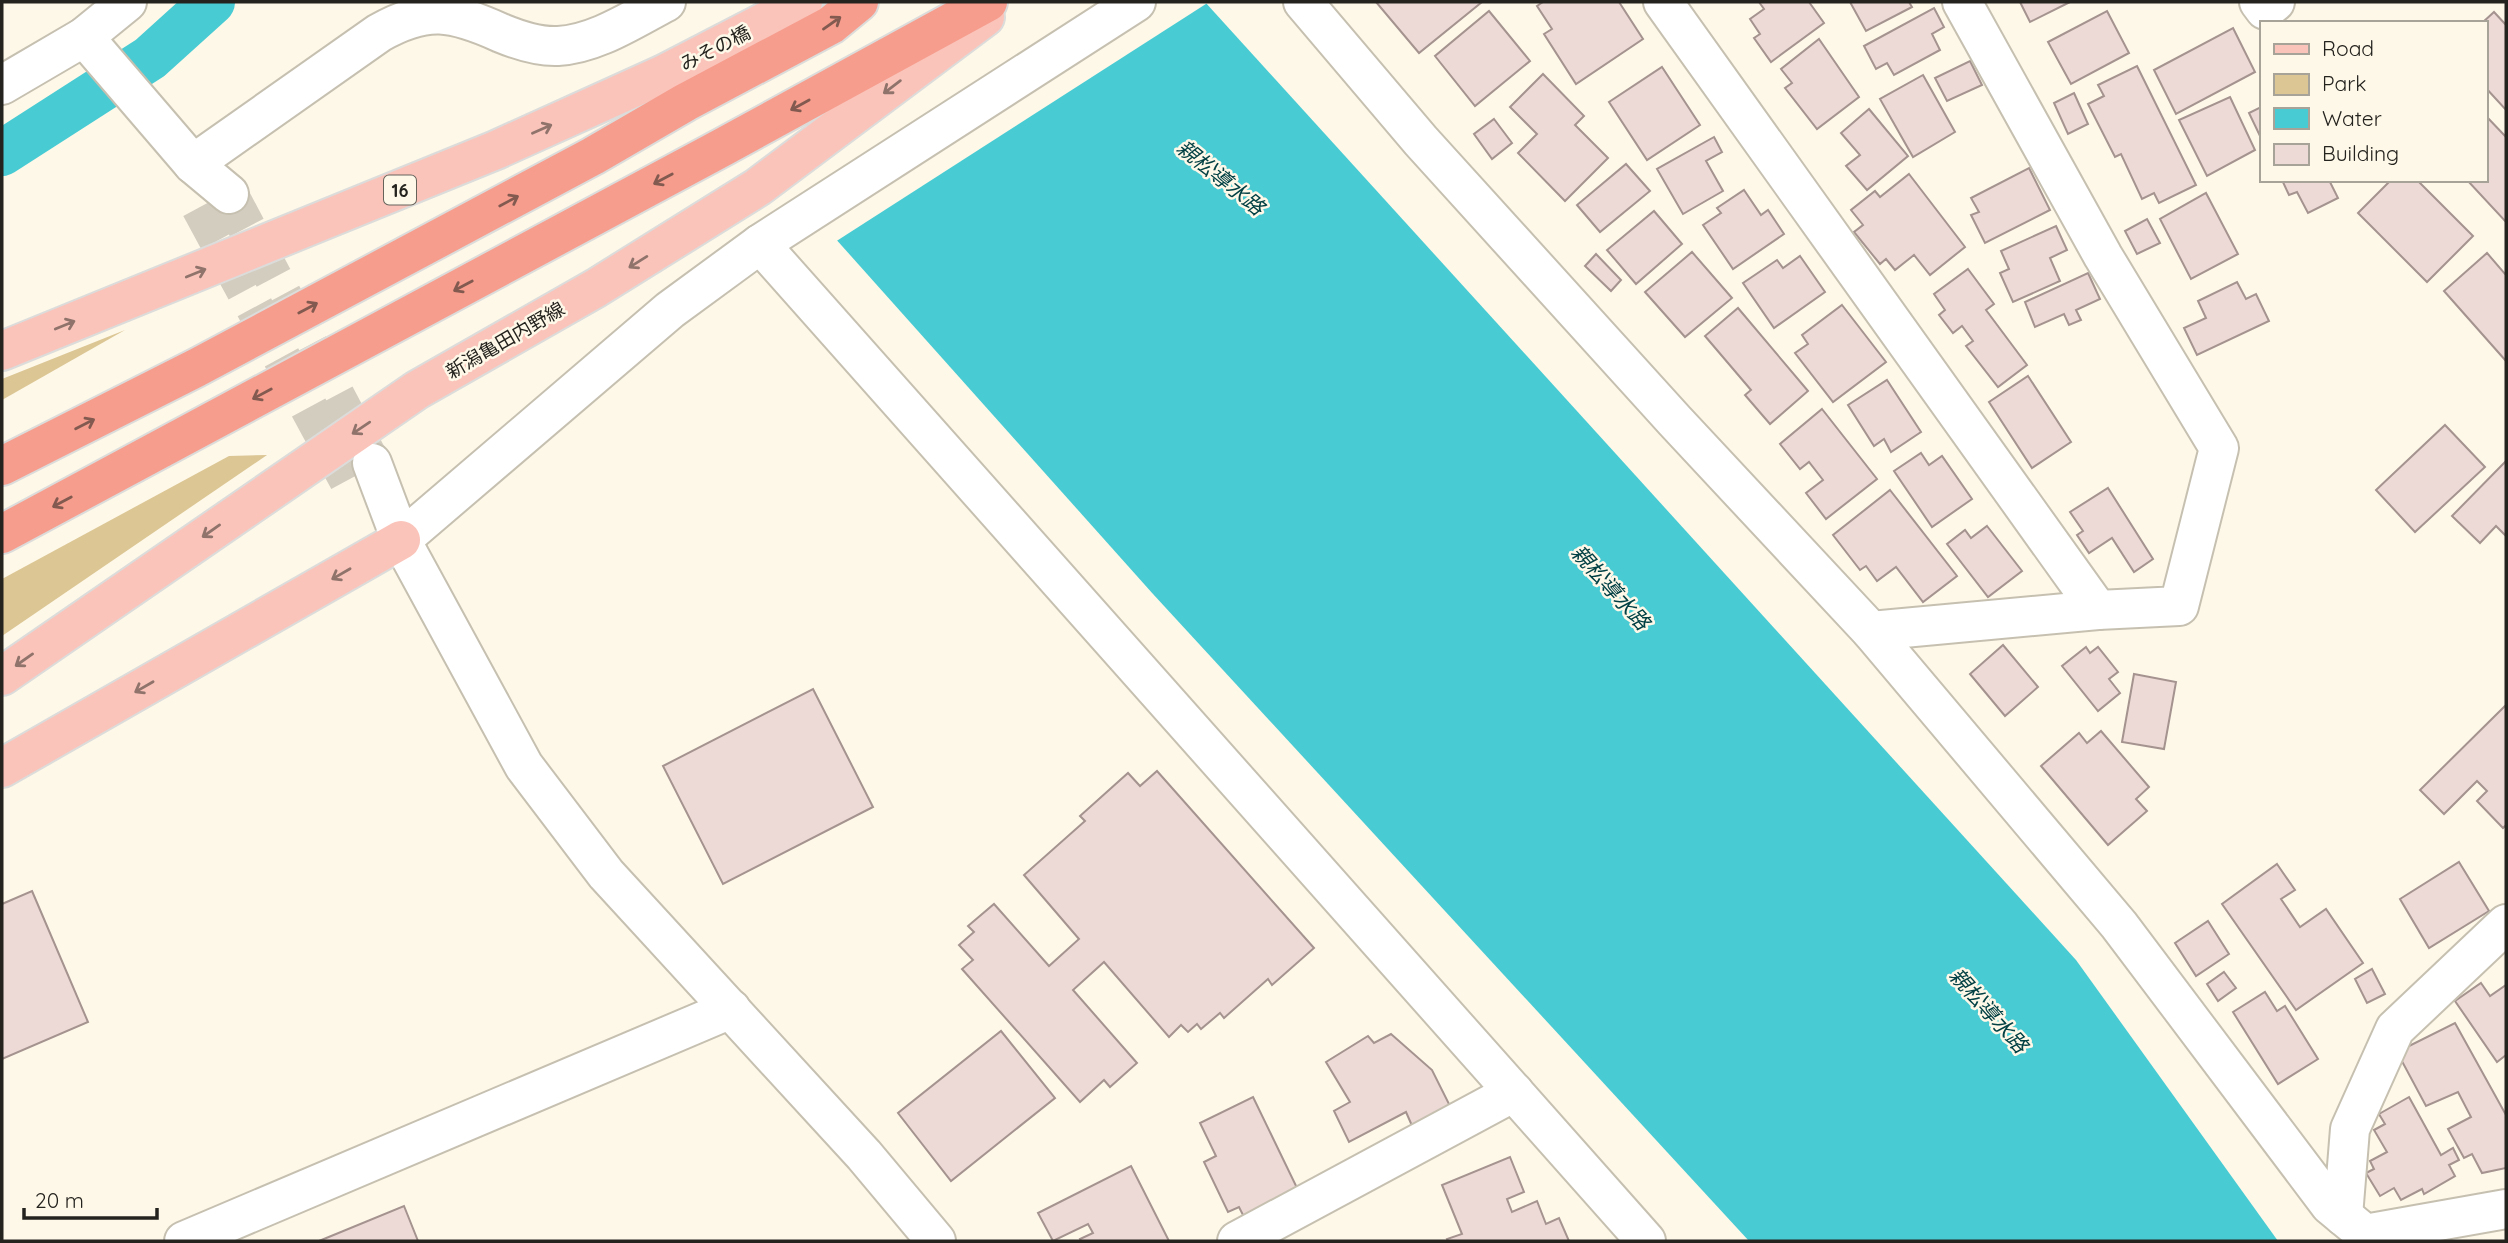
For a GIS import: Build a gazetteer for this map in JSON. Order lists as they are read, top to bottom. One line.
{"streets":{"main road":["みその橋","16","新潟亀田内野線"]},"crossings":[["みその橋","16"]],"water":["親松導水路"],"legend":["Road","Park","Water","Building"],"scale_bar":"20 m"}
